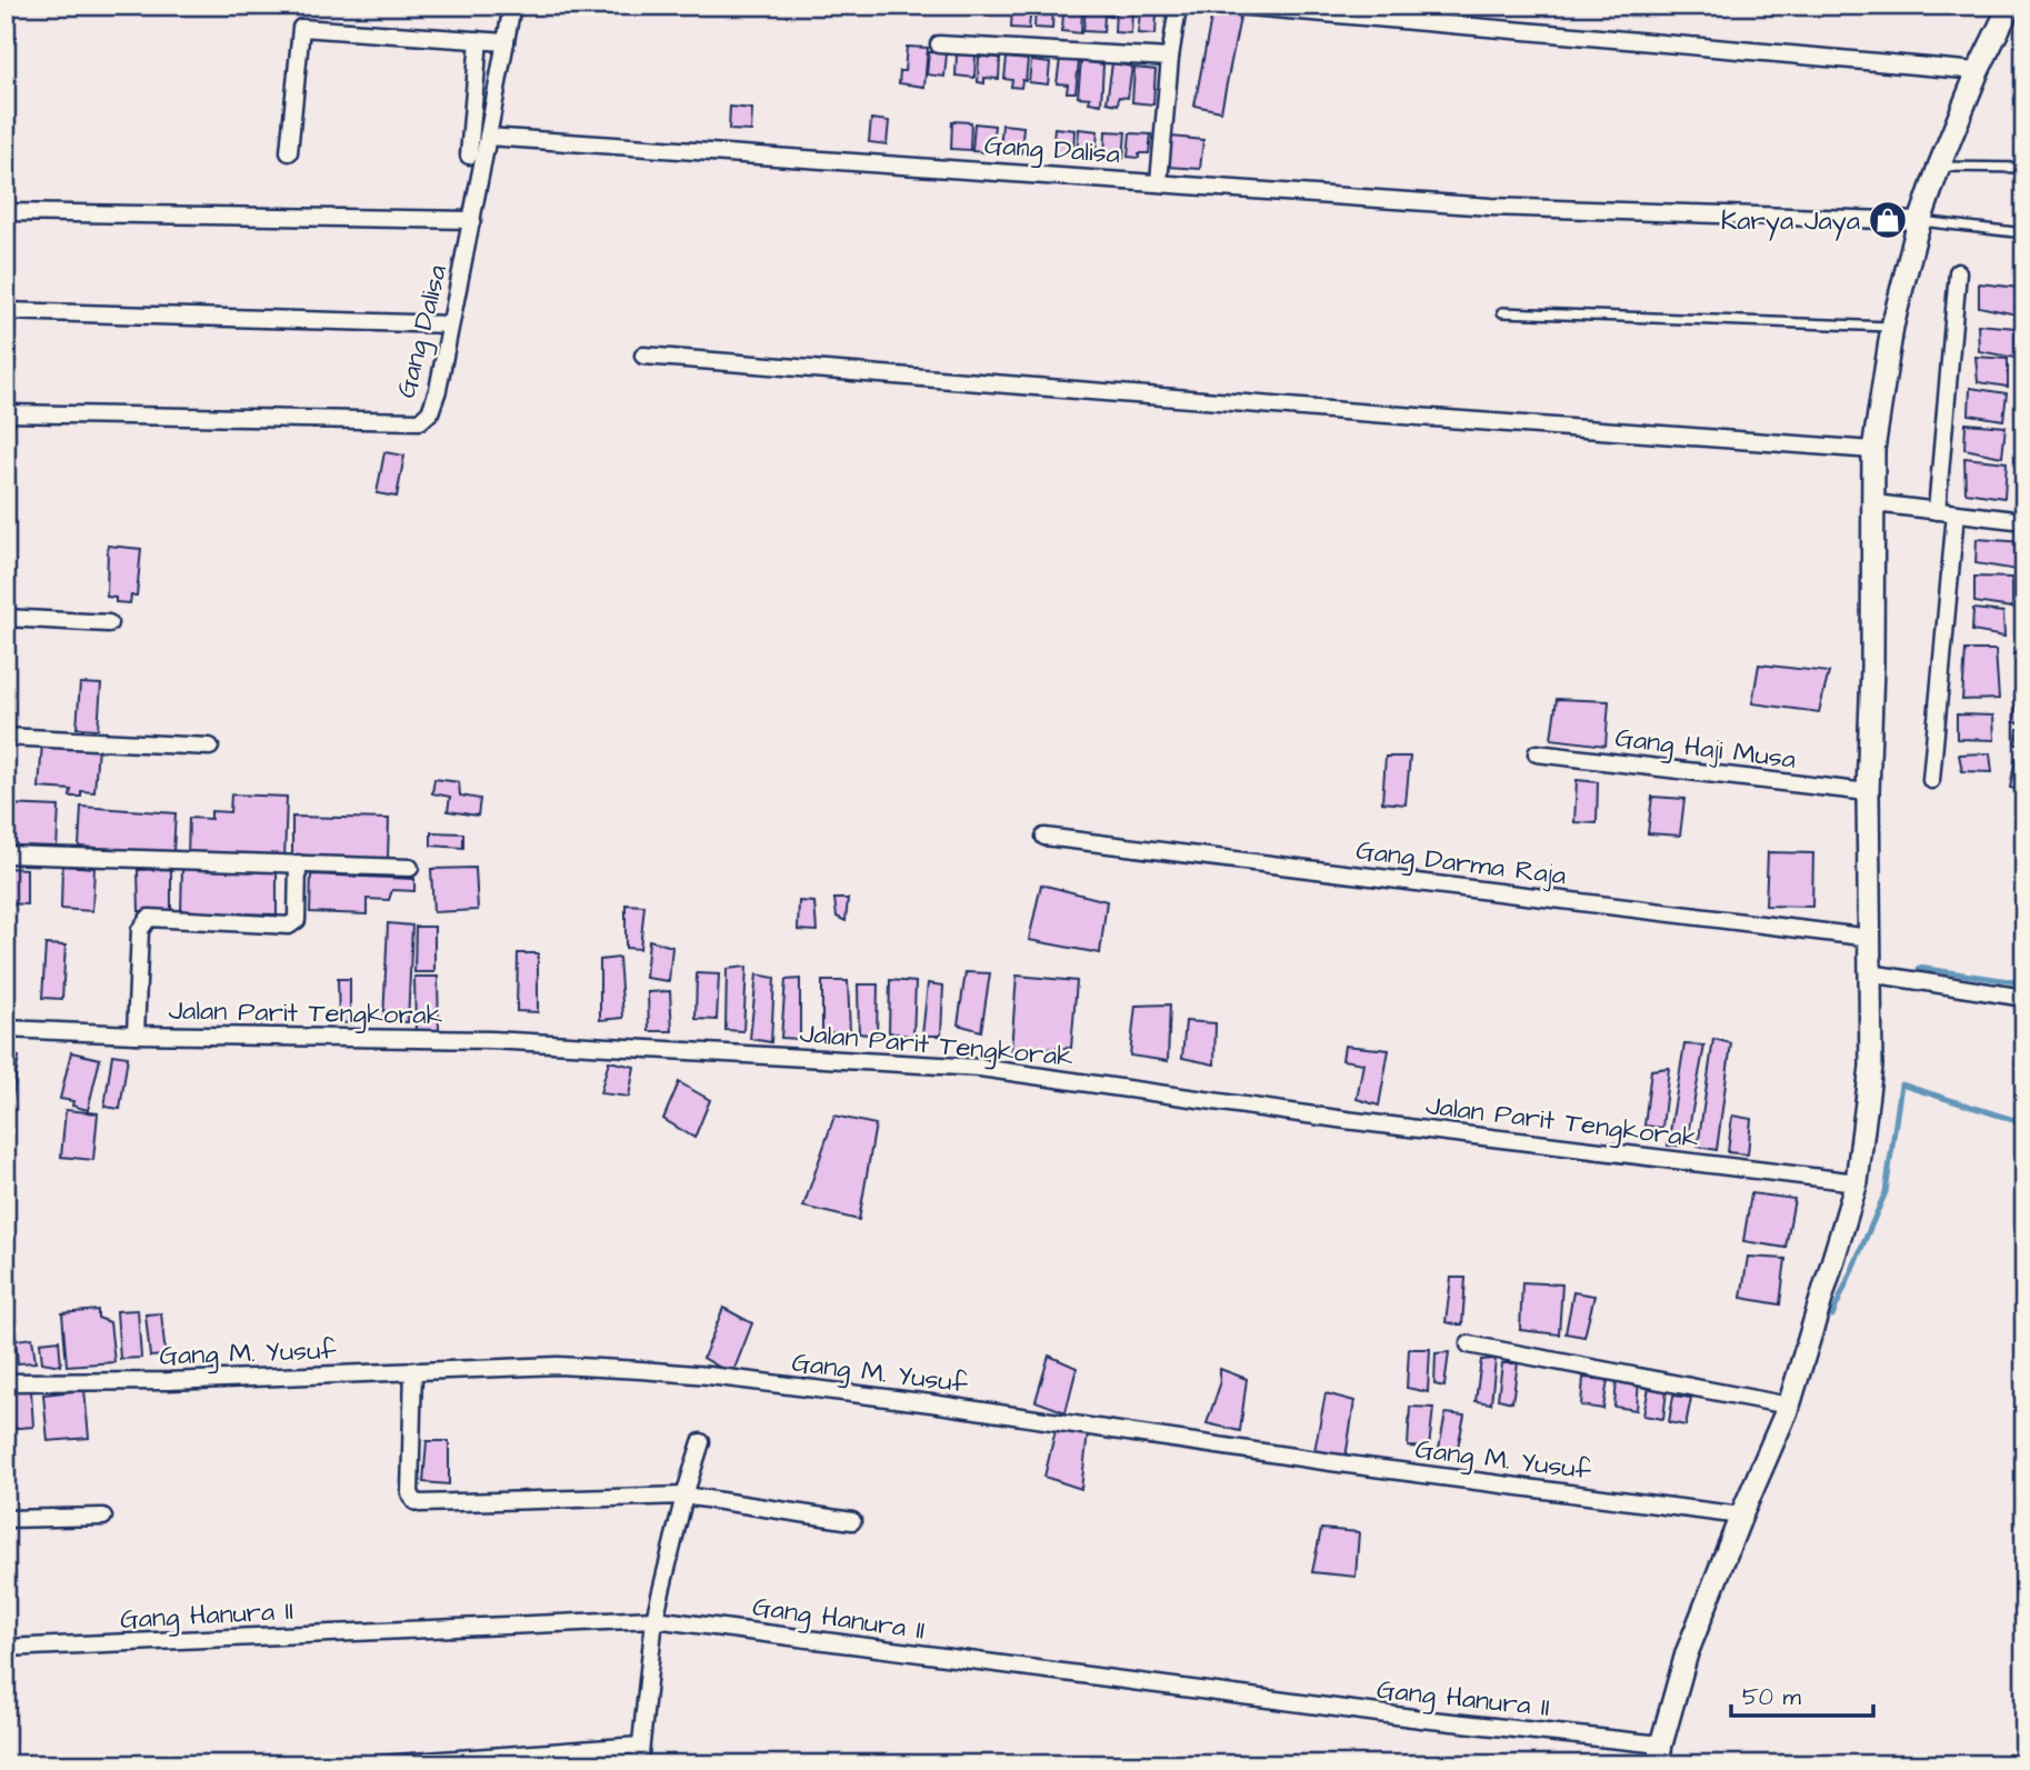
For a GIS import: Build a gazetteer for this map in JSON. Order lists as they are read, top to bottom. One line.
{"streets":{"street":["Gang Dalisa","Gang Haji Musa","Gang Darma Raja","Jalan Parit Tengkorak","Gang M. Yusuf","Gang Hanura II"]},"places":{"shop":["Karya Jaya"]},"scale_bar":"50 m"}
